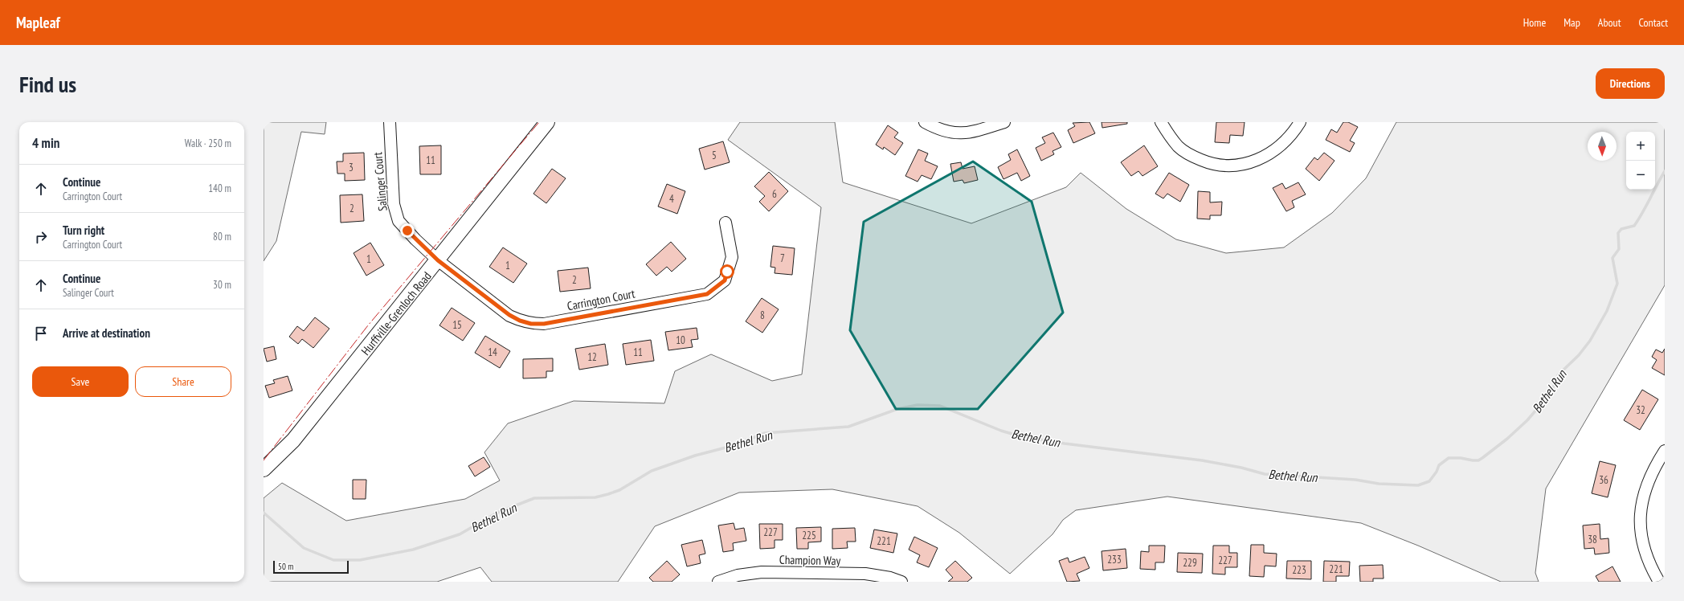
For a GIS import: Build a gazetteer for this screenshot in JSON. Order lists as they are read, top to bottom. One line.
{"streets":{"main road":["Hurffville-Grenloch Road"],"street":["Salinger Court","Carrington Court","Champion Way"]},"crossings":[["Salinger Court","Carrington Court"],["Salinger Court","Hurffville-Grenloch Road"],["Carrington Court","Hurffville-Grenloch Road"]],"water":["Bethel Run"],"house_numbers":["5","11","3","6","4","2","7","1","1","2","8","15","10","14","11","12","32","36","227","225","38","221","233","227","229","221","223"],"scale_bar":"50 m","north":"bottom","page":{"header":"Mapleaf","nav":["Home","Map","About","Contact"],"buttons":["Directions",["Save","Share"]],"title":"Find us","heading":["4 min","Walk · 250 m"],"map_buttons":["+","−"],"list":[["Continue","Carrington Court","140 m"],["Turn right","Carrington Court","80 m"],["Continue","Salinger Court","30 m"],"Arrive at destination"],"scale":"50 m"}}
